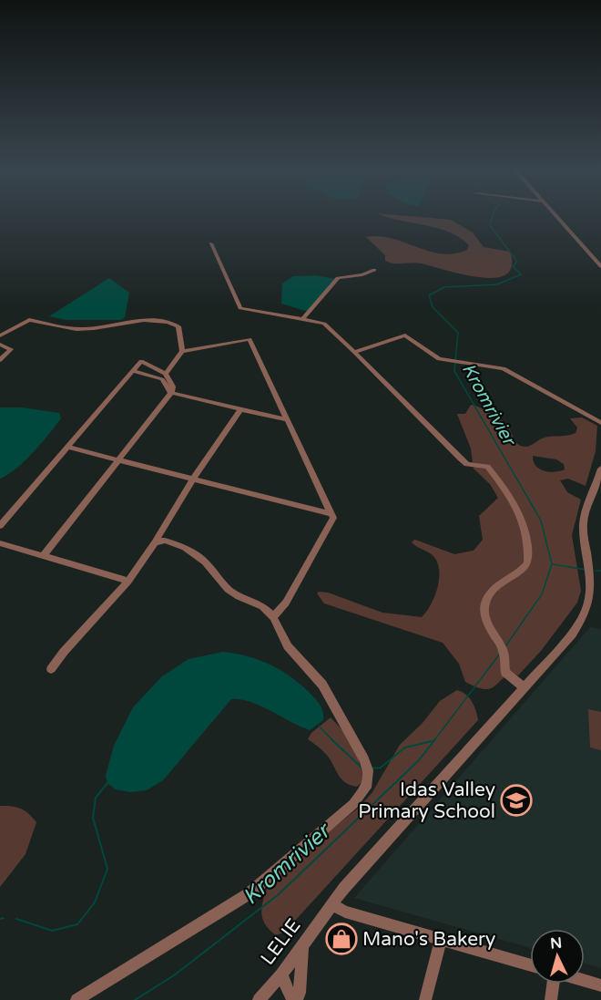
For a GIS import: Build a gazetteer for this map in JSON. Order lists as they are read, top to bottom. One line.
{"streets":{"street":["LELIE"]},"water":["Kromrivier"],"places":{"school or university":["Idas Valley Primary School"],"shop":["Mano's Bakery"]},"north":"top"}
